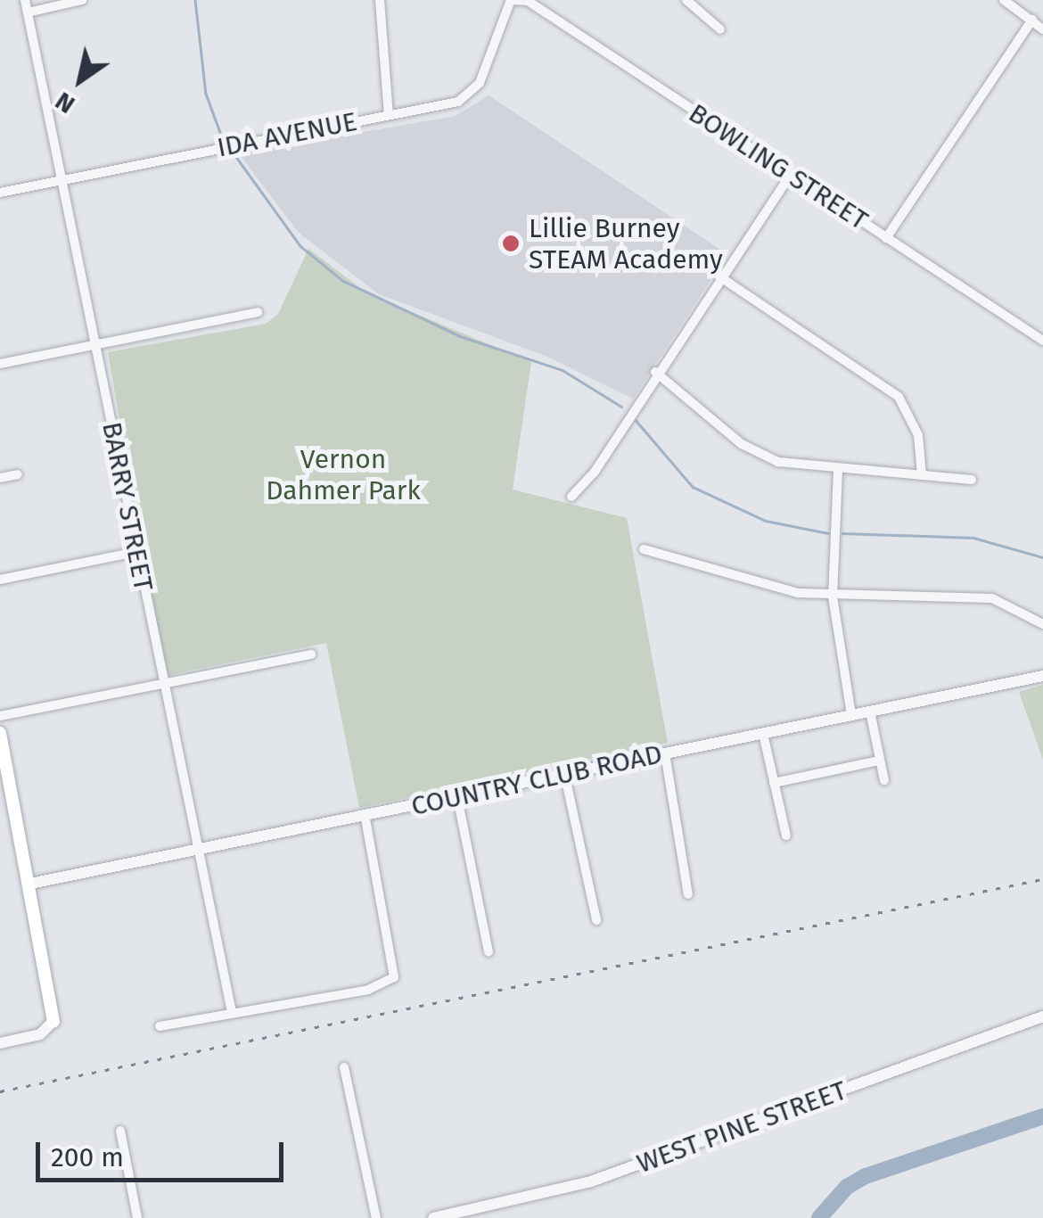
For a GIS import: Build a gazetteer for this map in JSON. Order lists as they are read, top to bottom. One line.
{"streets":{"street":["IDA AVENUE","BOWLING STREET","BARRY STREET","COUNTRY CLUB ROAD","WEST PINE STREET"]},"crossings":[["IDA AVENUE","BOWLING STREET"],["IDA AVENUE","BARRY STREET"],["BARRY STREET","COUNTRY CLUB ROAD"]],"parks":["Vernon Dahmer Park"],"places":["Lillie Burney STEAM Academy"],"scale_bar":"200 m","north":"bottom left"}
